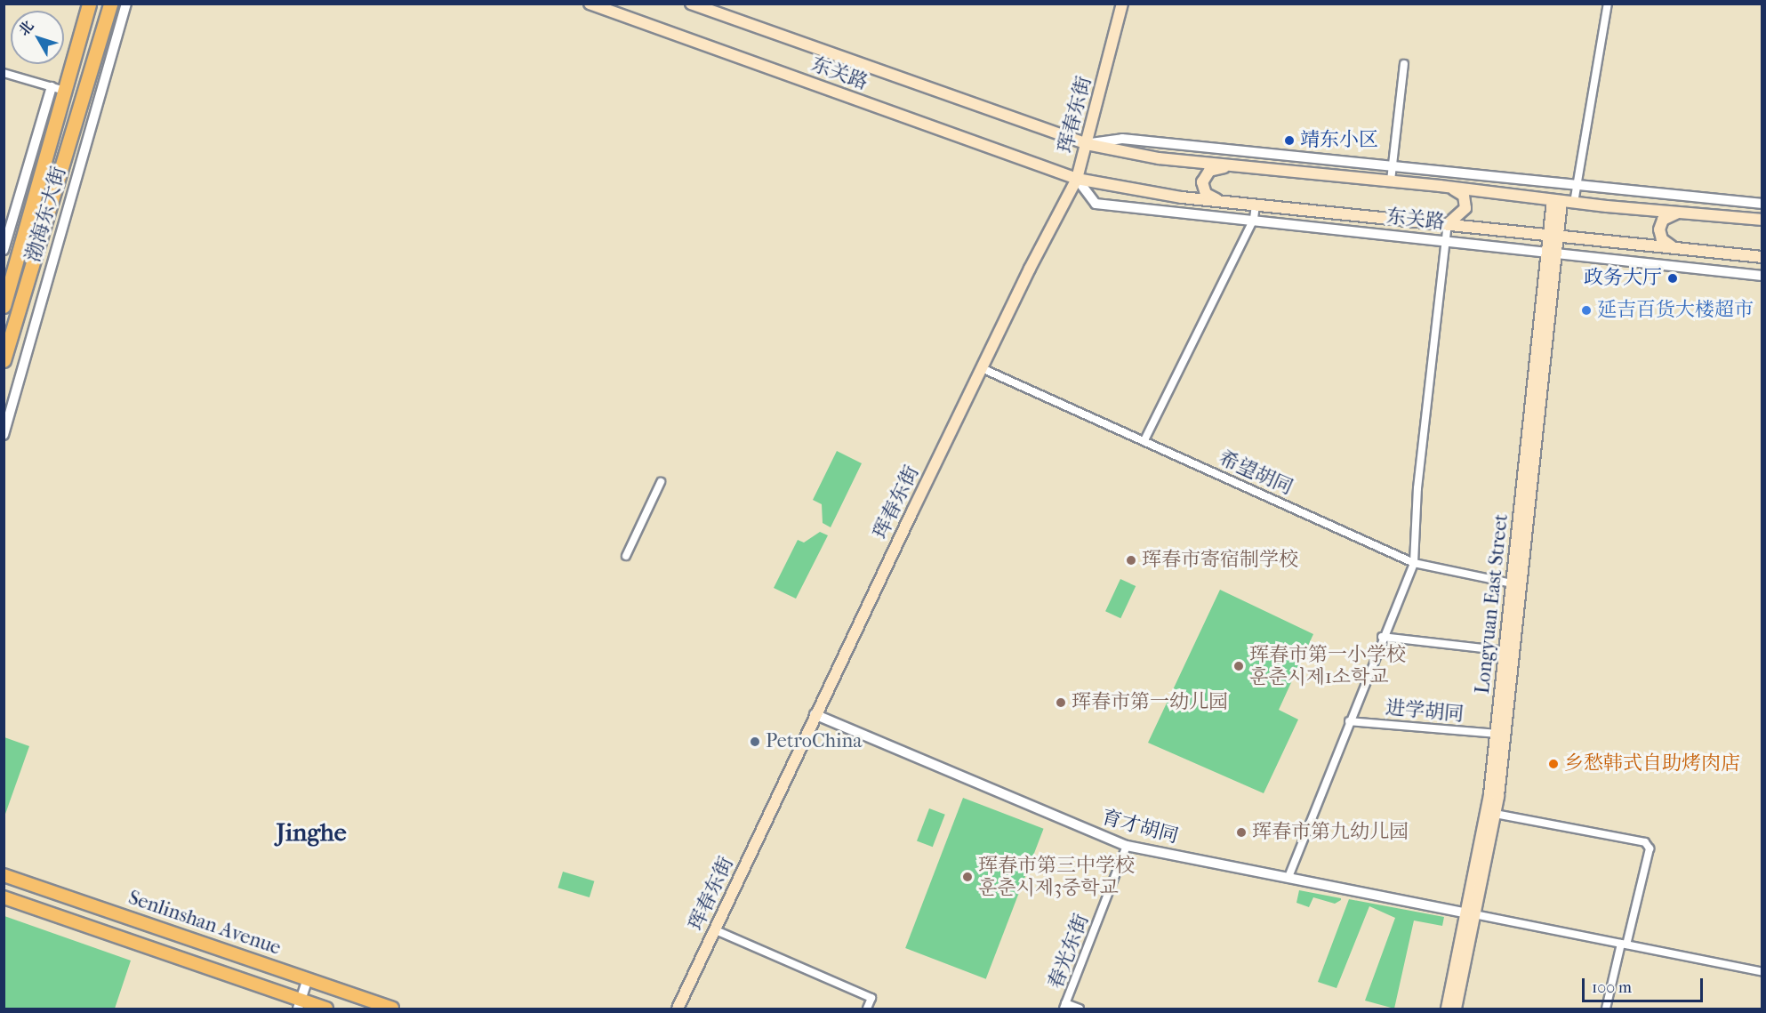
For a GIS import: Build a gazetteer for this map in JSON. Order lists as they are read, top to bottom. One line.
{"streets":{"highway":["渤海东大街"],"main road":["东关路","珲春东街","Longyuan East Street","Senlinshan Avenue"],"street":["希望胡同","进学胡同","育才胡同","春光东街"]},"crossings":[["东关路","珲春东街"],["东关路","Longyuan East Street"],["珲春东街","希望胡同"],["珲春东街","育才胡同"],["希望胡同","Longyuan East Street"],["Longyuan East Street","进学胡同"],["Longyuan East Street","育才胡同"],["育才胡同","春光东街"]],"districts":["Jinghe"],"places":["靖东小区","政务大厅","延吉百货大楼超市","珲春市寄宿制学校","珲春市第一小学校 훈춘시제1소학교","珲春市第一幼儿园","PetroChina","乡愁韩式自助烤肉店","珲春市第九幼儿园","珲春市第三中学校 훈춘시제3중학교"],"scale_bar":"100 m","north":"top left"}
